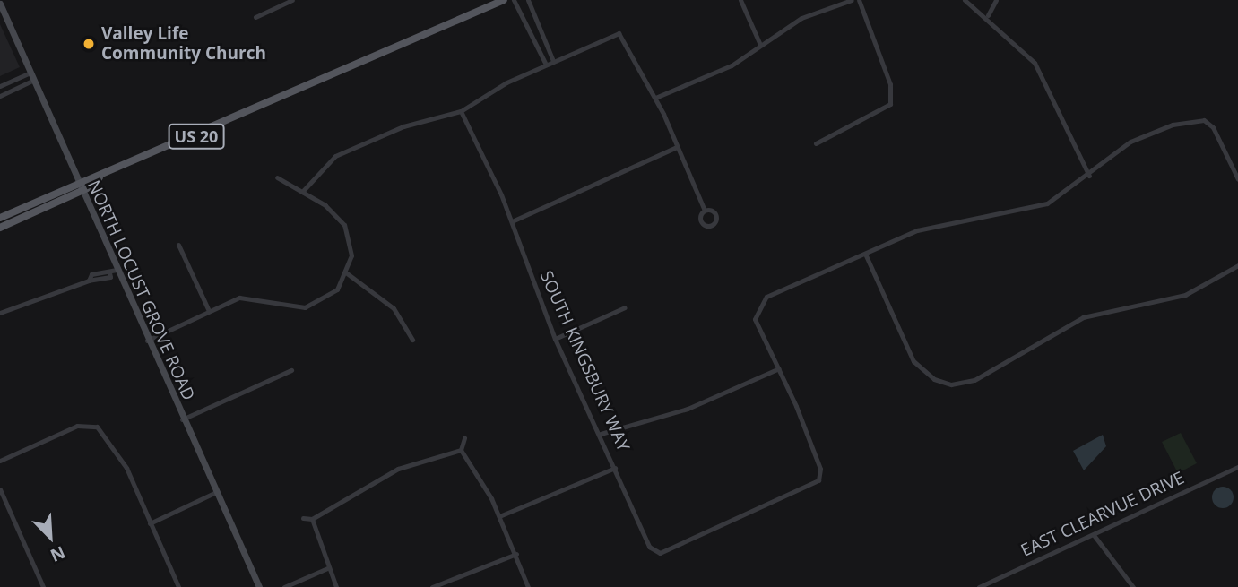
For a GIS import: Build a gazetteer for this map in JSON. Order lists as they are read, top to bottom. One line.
{"streets":{"main road":["US 20"],"street":["NORTH LOCUST GROVE ROAD","SOUTH KINGSBURY WAY","EAST CLEARVUE DRIVE"]},"crossings":[["US 20","NORTH LOCUST GROVE ROAD"]],"places":["Valley Life Community Church"],"north":"bottom right"}
